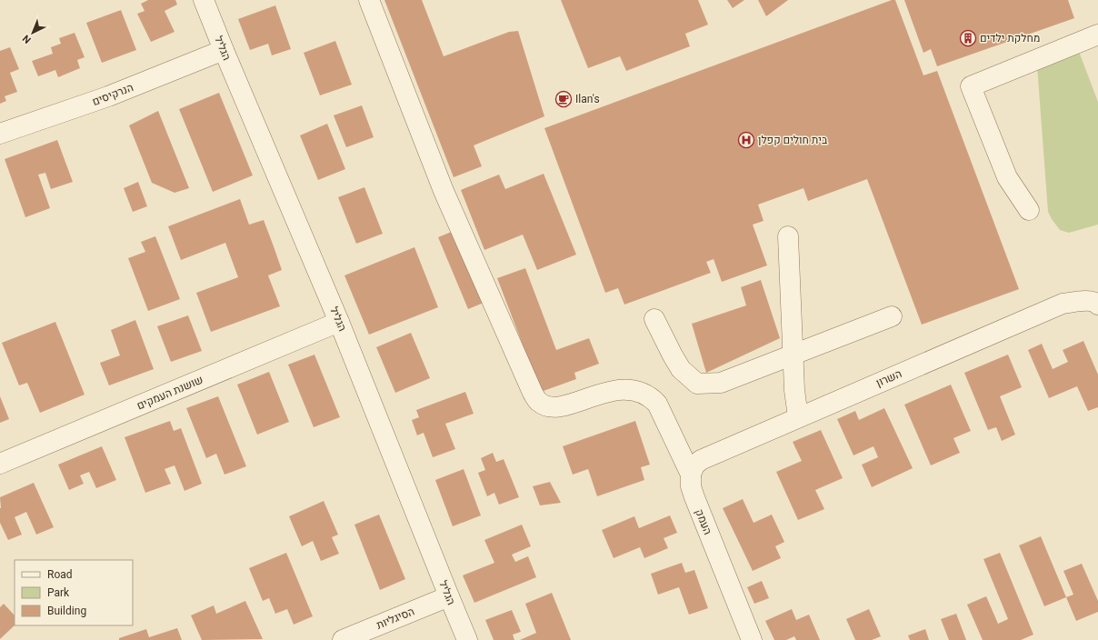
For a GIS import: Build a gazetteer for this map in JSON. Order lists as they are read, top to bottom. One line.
{"streets":{"street":["הגליל","הנרקיסים","השרון","שושנת העמקים","העמק","הסיגליות"]},"crossings":[["הגליל","הנרקיסים"],["הגליל","שושנת העמקים"],["הגליל","הסיגליות"],["השרון","העמק"]],"places":{"building":["מחלקת ילדים"],"cafe":["Ilan's"],"hospital":["בית חולים קפלן"]},"legend":["Road","Park","Building"],"north":"bottom left"}
